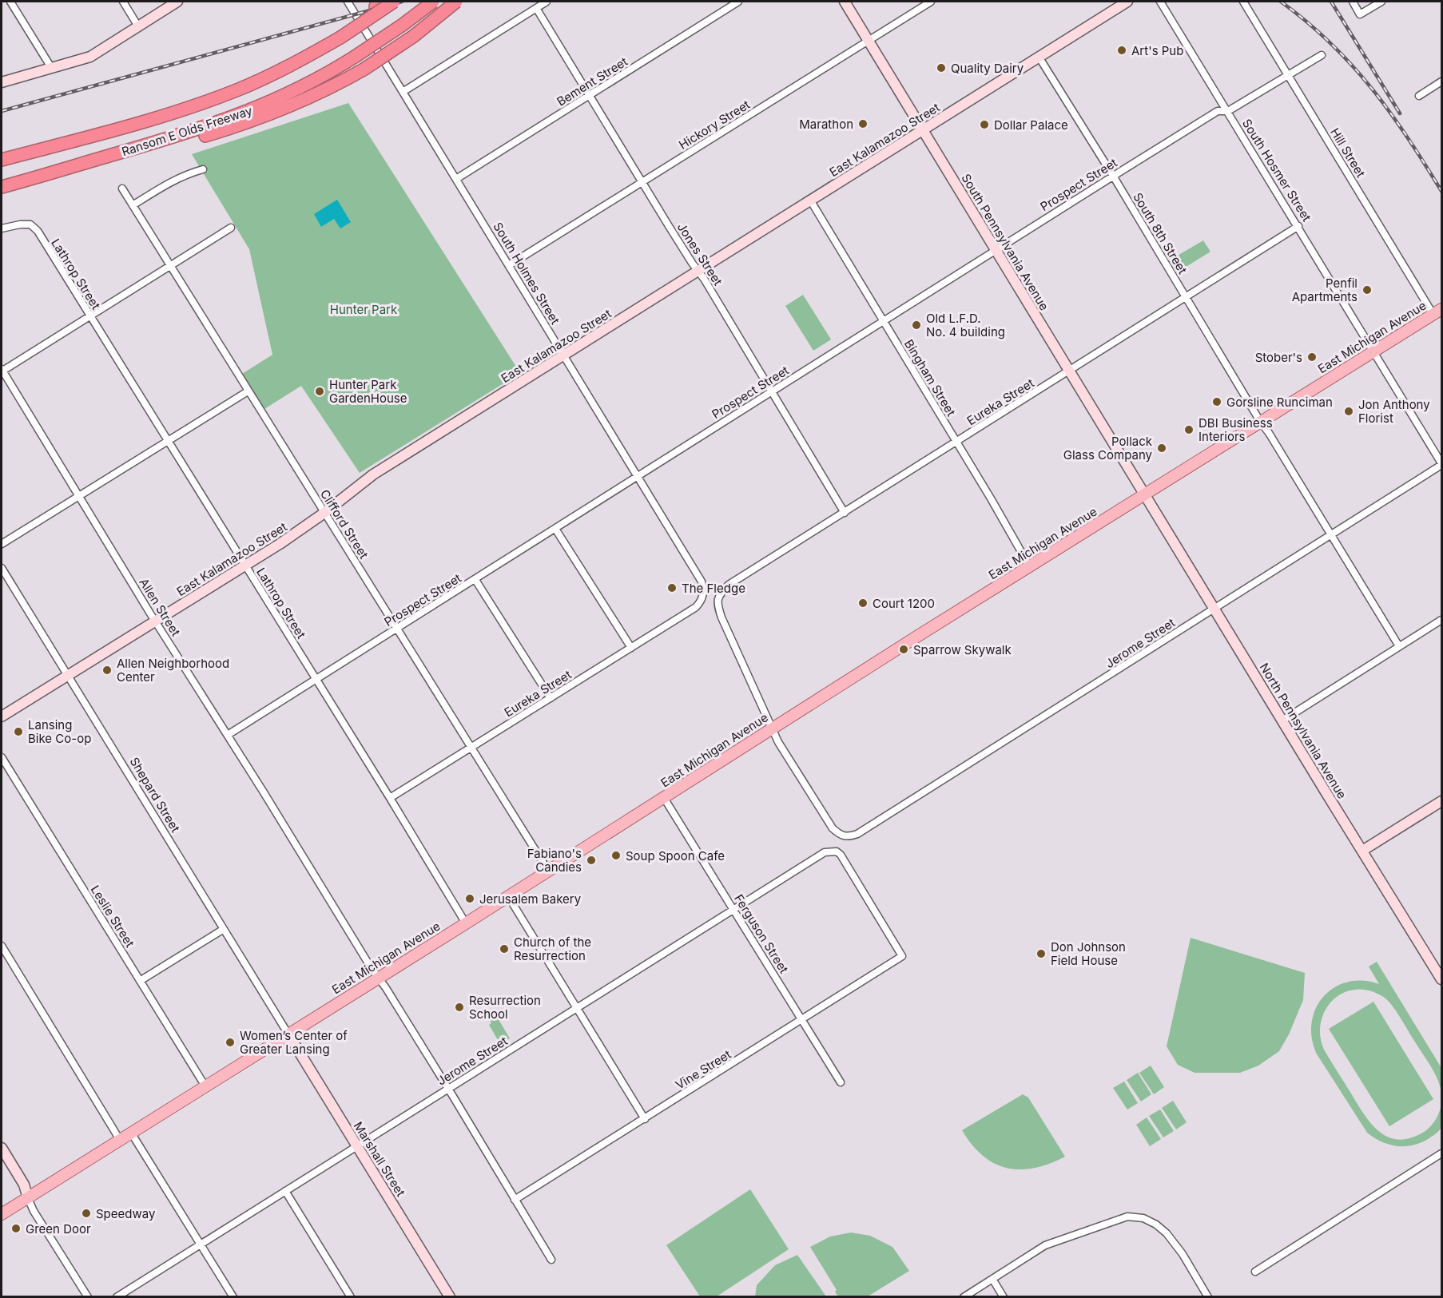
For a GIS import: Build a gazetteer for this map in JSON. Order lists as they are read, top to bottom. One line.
{"streets":{"highway":["Ransom E Olds Freeway"],"main road":["East Michigan Avenue"],"street":["Bement Street","Hickory Street","East Kalamazoo Street","Hill Street","South Hosmer Street","Prospect Street","South 8th Street","South Pennsylvania Avenue","Jones Street","South Holmes Street","Lathrop Street","Bingham Street","Eureka Street","Clifford Street","Allen Street","Jerome Street","North Pennsylvania Avenue","Shepard Street","Leslie Street","Ferguson Street","Vine Street","Marshall Street"]},"crossings":[["Bement Street","Jones Street"],["Bement Street","South Holmes Street"],["Hickory Street","South Pennsylvania Avenue"],["Hickory Street","Jones Street"],["Hickory Street","South Holmes Street"],["East Kalamazoo Street","South 8th Street"],["East Kalamazoo Street","South Pennsylvania Avenue"],["East Kalamazoo Street","Jones Street"],["East Kalamazoo Street","South Holmes Street"],["East Kalamazoo Street","Lathrop Street"],["East Kalamazoo Street","Bingham Street"],["East Kalamazoo Street","Clifford Street"],["East Kalamazoo Street","Allen Street"],["East Kalamazoo Street","Shepard Street"],["Hill Street","Prospect Street"],["Hill Street","East Michigan Avenue"],["South Hosmer Street","Prospect Street"],["South Hosmer Street","East Michigan Avenue"],["South Hosmer Street","Eureka Street"],["South Hosmer Street","Jerome Street"],["Prospect Street","South 8th Street"],["Prospect Street","South Pennsylvania Avenue"],["Prospect Street","Jones Street"],["Prospect Street","South Holmes Street"],["Prospect Street","Lathrop Street"],["Prospect Street","Bingham Street"],["Prospect Street","Clifford Street"],["Prospect Street","Allen Street"],["South 8th Street","East Michigan Avenue"],["South 8th Street","Eureka Street"],["South 8th Street","Jerome Street"],["South Pennsylvania Avenue","East Michigan Avenue"],["South Pennsylvania Avenue","Eureka Street"],["South Pennsylvania Avenue","North Pennsylvania Avenue"],["Jones Street","Eureka Street"],["South Holmes Street","Eureka Street"],["Lathrop Street","East Michigan Avenue"],["Lathrop Street","Eureka Street"],["East Michigan Avenue","Bingham Street"],["East Michigan Avenue","Eureka Street"],["East Michigan Avenue","Clifford Street"],["East Michigan Avenue","Allen Street"],["East Michigan Avenue","Jerome Street"],["East Michigan Avenue","North Pennsylvania Avenue"],["East Michigan Avenue","Shepard Street"],["East Michigan Avenue","Leslie Street"],["East Michigan Avenue","Ferguson Street"],["East Michigan Avenue","Marshall Street"],["Bingham Street","Eureka Street"],["Eureka Street","Clifford Street"],["Eureka Street","Jerome Street"],["Allen Street","Jerome Street"],["Allen Street","Vine Street"],["Jerome Street","North Pennsylvania Avenue"],["Jerome Street","Ferguson Street"],["Jerome Street","Vine Street"],["Jerome Street","Marshall Street"],["Shepard Street","Marshall Street"],["Ferguson Street","Vine Street"]],"parks":["Hunter Park"],"places":["Art's Pub","Quality Dairy","Marathon","Dollar Palace","Penfil Apartments","Old L.F.D. No. 4 building","Stober's","Hunter Park GardenHouse","Gorsline Runciman","Jon Anthony Florist","DBI Business Interiors","Pollack Glass Company","The Fledge","Court 1200","Sparrow Skywalk","Allen Neighborhood Center","Lansing Bike Co-op","Soup Spoon Cafe","Fabiano's Candies","Jerusalem Bakery","Church of the Resurrection","Don Johnson Field House","Resurrection School","Women’s Center of Greater Lansing","Speedway","Green Door"]}
